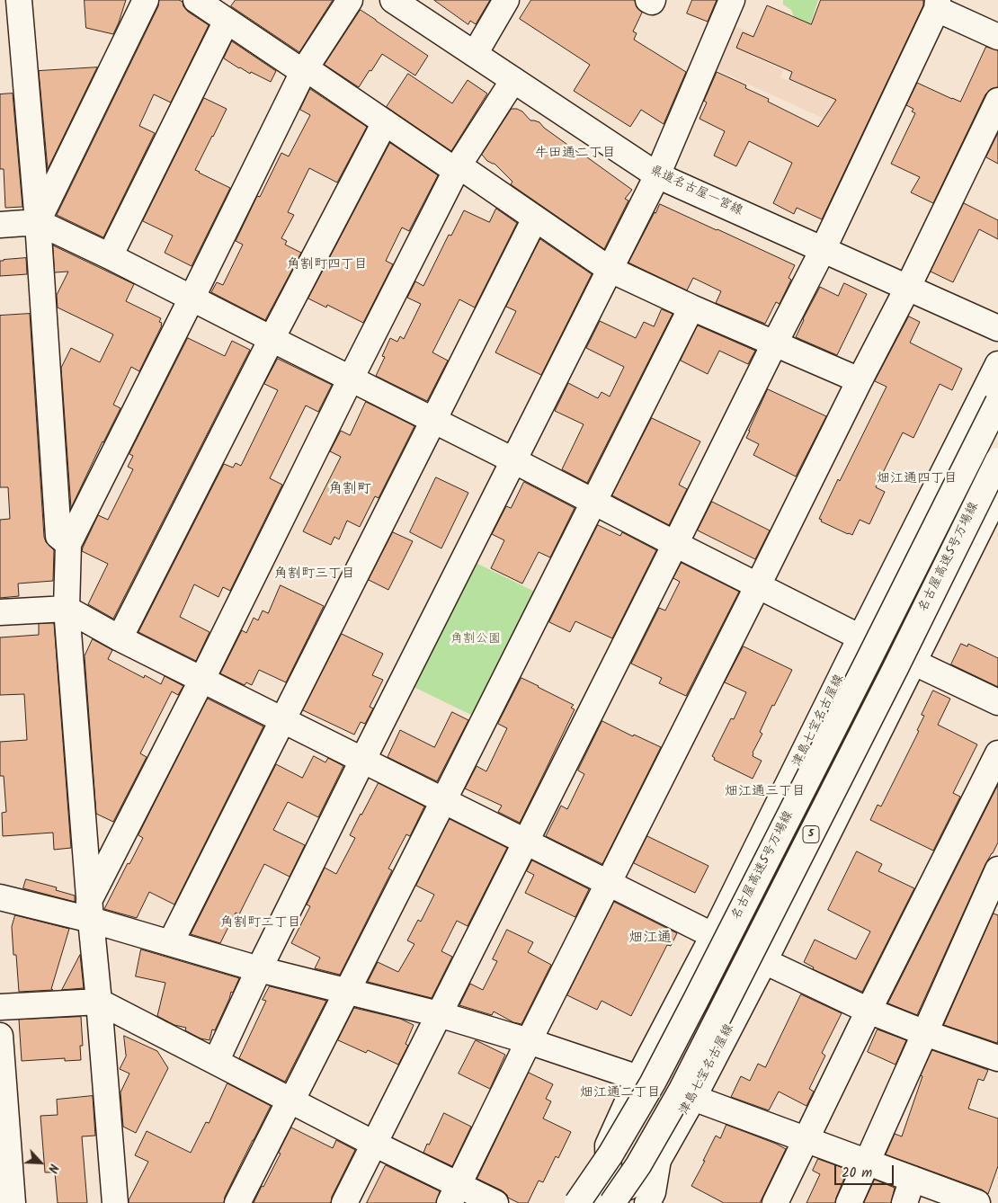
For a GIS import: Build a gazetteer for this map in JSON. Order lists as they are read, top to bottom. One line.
{"streets":{"main road":["県道名古屋一宮線","名古屋高速5号万場線","津島七宝名古屋線","5"]},"districts":["牛田通二丁目","角割町四丁目","畑江通四丁目","角割町","角割町三丁目","畑江通三丁目","角割町二丁目","畑江通","畑江通二丁目"],"parks":["角割公園"],"scale_bar":"20 m","north":"bottom right"}
